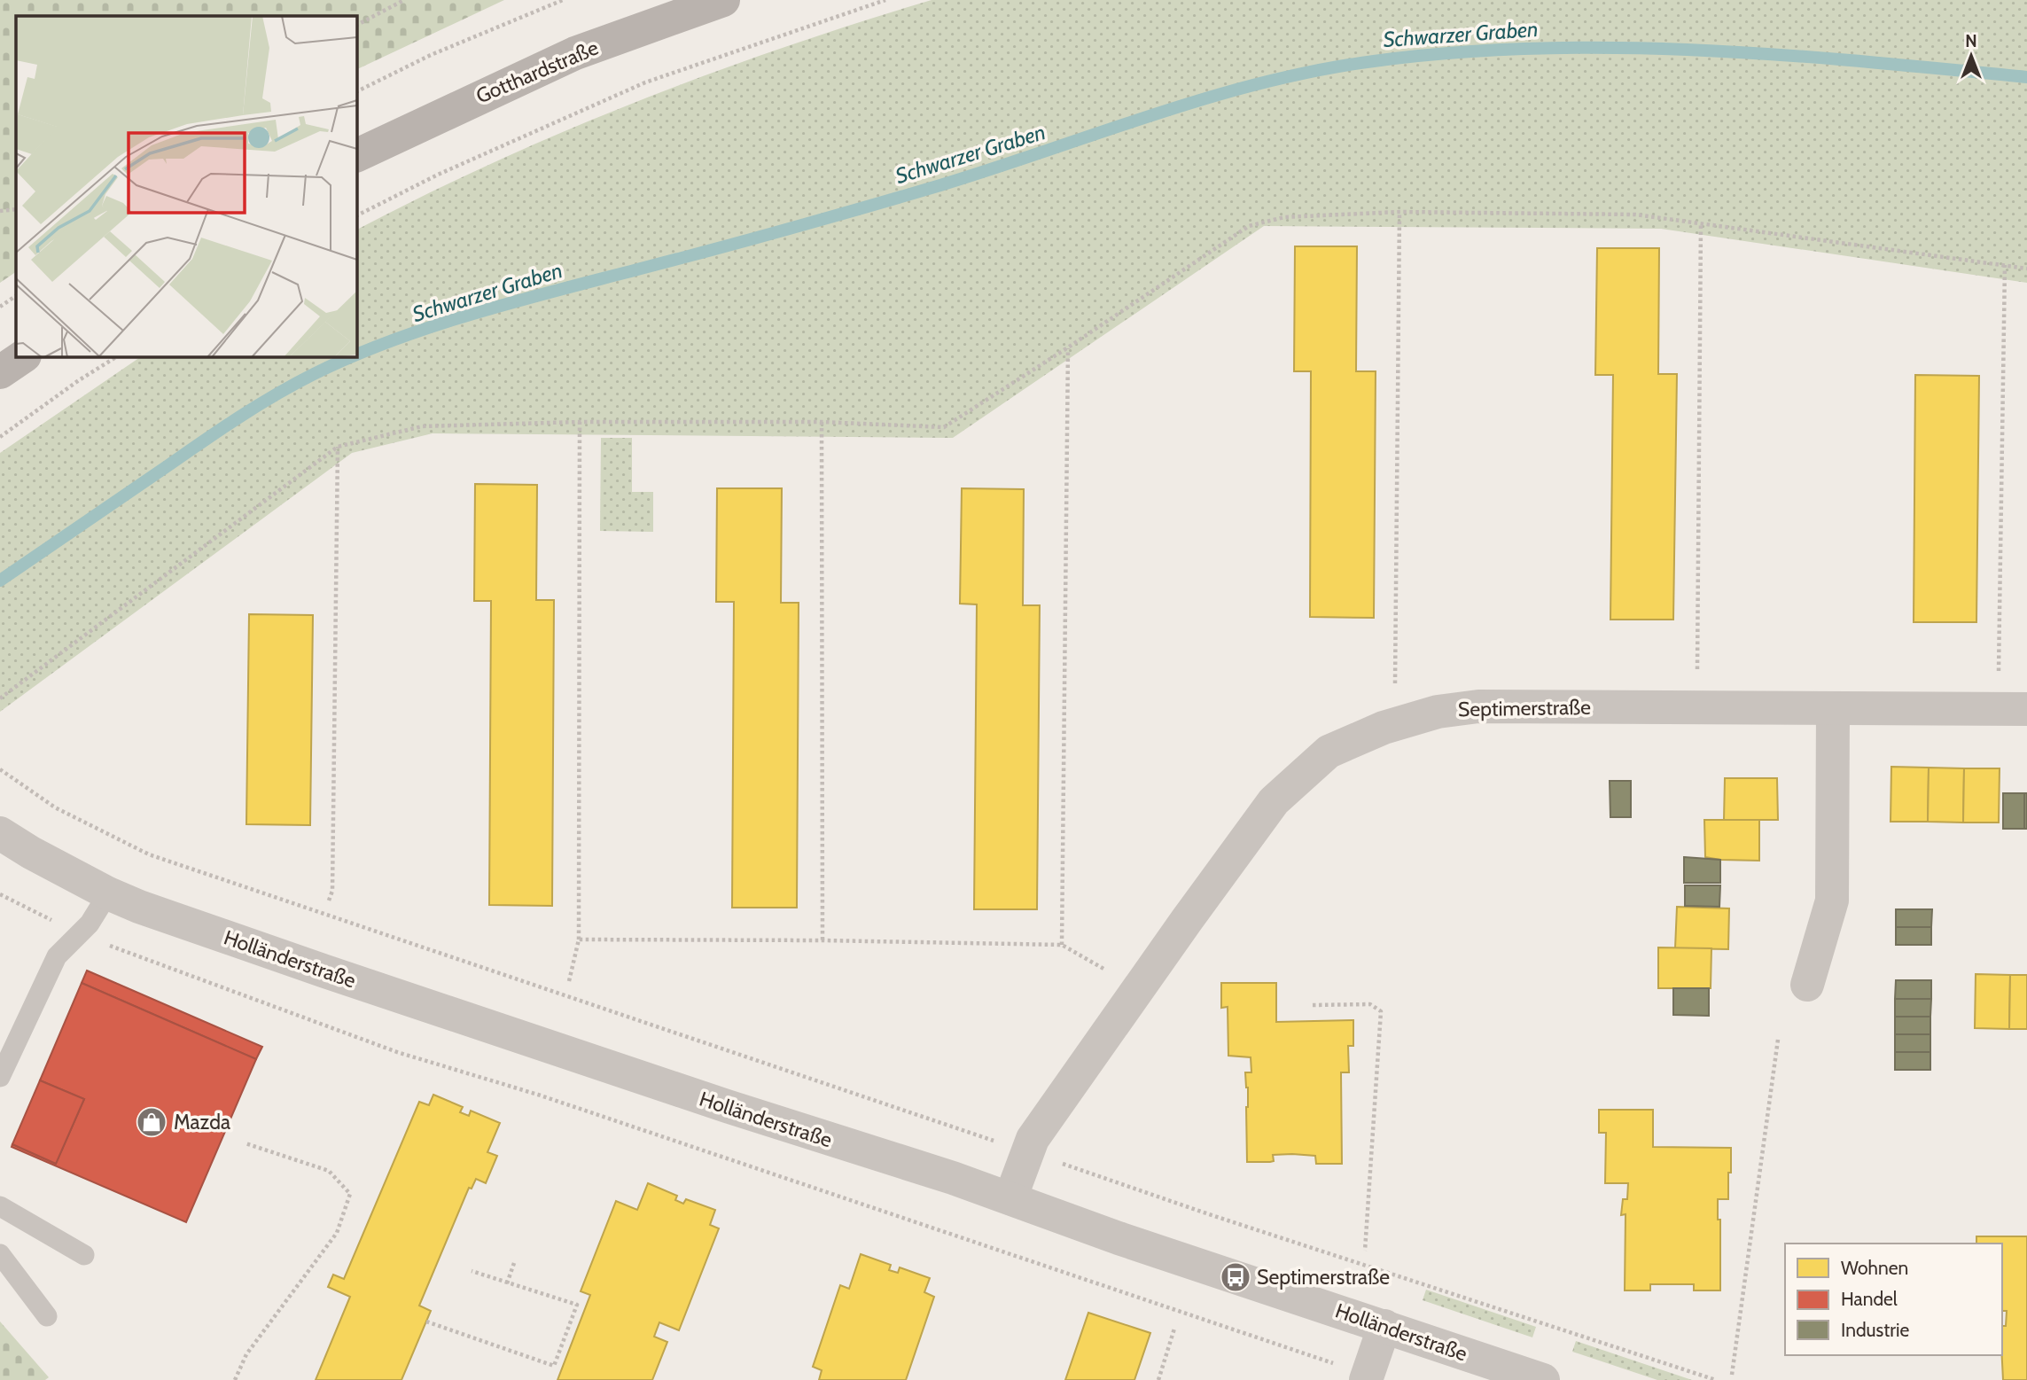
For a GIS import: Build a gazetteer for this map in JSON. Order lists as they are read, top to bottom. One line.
{"streets":{"main road":["Gotthardstraße"],"street":["Septimerstraße","Holländerstraße"]},"crossings":[["Septimerstraße","Holländerstraße"]],"water":["Schwarzer Graben"],"places":{"shop":["Mazda"],"bus stop":["Septimerstraße"]},"legend":["Wohnen","Handel","Industrie"],"north":"top"}
